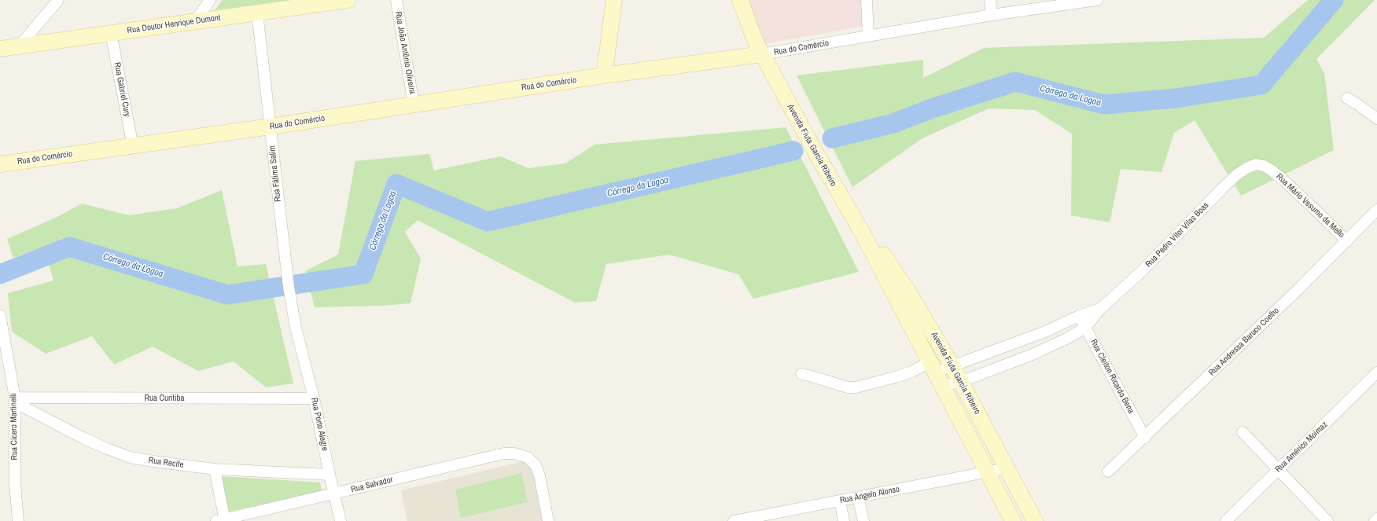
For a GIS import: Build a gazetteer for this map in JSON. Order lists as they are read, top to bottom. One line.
{"streets":{"main road":["Rua Doutor Henrique Dumont","Rua do Comércio","Avenida Fiuta Garcia Ribeiro"],"street":["Rua João Antônio Oliveira","Rua Gabriel Cury","Rua Fátima Salim","Rua Mário Vesumo de Mello","Rua Pedro Vitor Vilas Boas","Rua Andressa Baruco Coelho","Rua Cleiton Ricardo Bena","Rua Curitiba","Rua Porto Alegre","Rua Cícero Martinelli","Rua Américo Moimaz","Rua Recife","Rua Salvador","Rua Ângelo Alonso"]},"crossings":[["Rua Doutor Henrique Dumont","Rua Gabriel Cury"],["Rua Doutor Henrique Dumont","Rua Fátima Salim"],["Rua do Comércio","Rua João Antônio Oliveira"],["Rua do Comércio","Rua Gabriel Cury"],["Rua do Comércio","Avenida Fiuta Garcia Ribeiro"],["Rua do Comércio","Rua Fátima Salim"],["Avenida Fiuta Garcia Ribeiro","Rua Pedro Vitor Vilas Boas"],["Avenida Fiuta Garcia Ribeiro","Rua Ângelo Alonso"],["Rua Fátima Salim","Rua Porto Alegre"],["Rua Mário Vesumo de Mello","Rua Pedro Vitor Vilas Boas"],["Rua Mário Vesumo de Mello","Rua Andressa Baruco Coelho"],["Rua Pedro Vitor Vilas Boas","Rua Cleiton Ricardo Bena"],["Rua Andressa Baruco Coelho","Rua Cleiton Ricardo Bena"],["Rua Curitiba","Rua Porto Alegre"],["Rua Curitiba","Rua Cícero Martinelli"],["Rua Curitiba","Rua Recife"],["Rua Porto Alegre","Rua Recife"],["Rua Porto Alegre","Rua Salvador"],["Rua Cícero Martinelli","Rua Recife"]],"water":["Córrego da Logoa"]}
